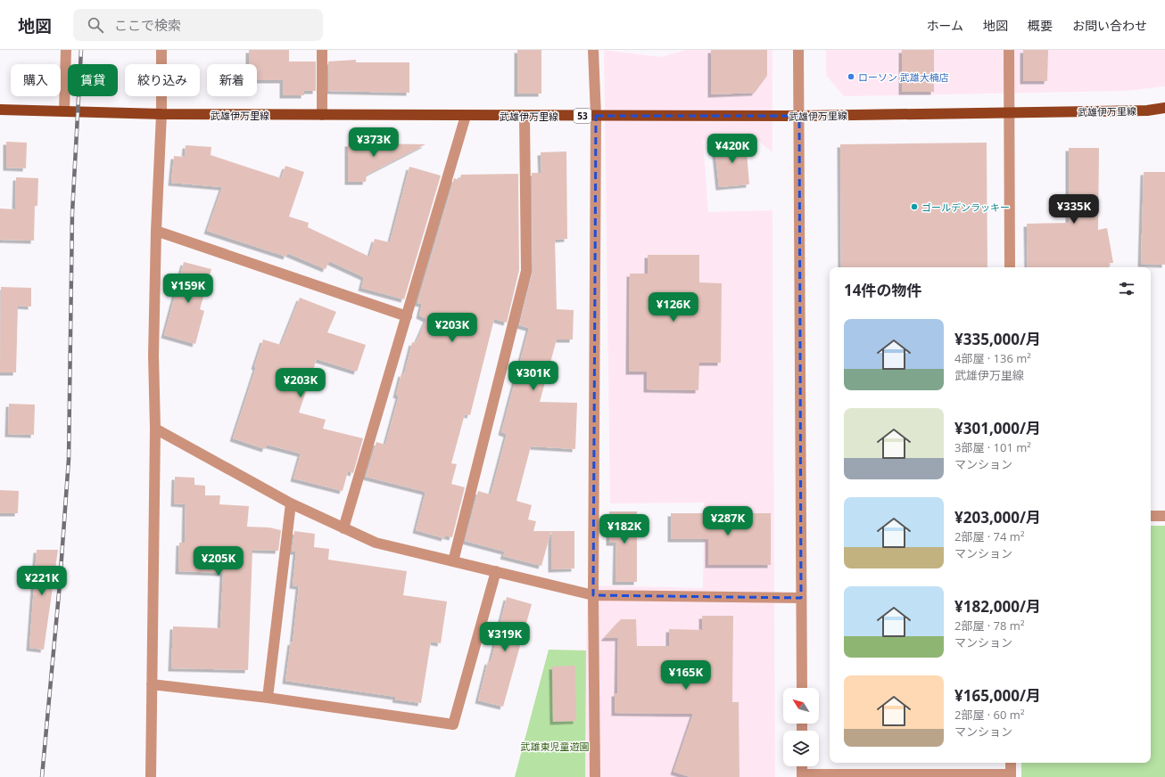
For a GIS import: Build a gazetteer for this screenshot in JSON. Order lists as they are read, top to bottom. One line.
{"streets":{"main road":["武雄伊万里線","53"]},"parks":["武雄東児童遊園"],"places":["ローソン 武雄大楠店","ゴールデンラッキー"],"north":"top left","page":{"header":"地図","search":"ここで検索","nav":["ホーム","地図","概要","お問い合わせ"],"chip":["購入","賃貸","絞り込み","新着"],"price":["¥373K","¥420K","¥335K","¥159K","¥126K","¥203K","¥301K","¥203K","¥287K","¥182K","¥205K","¥221K","¥319K","¥165K"],"heading":"14件の物件","list":[{"name":"¥335,000/月","note":"4部屋 · 136 m² · 武雄伊万里線"},{"name":"¥301,000/月","note":"3部屋 · 101 m² · マンション"},{"name":"¥203,000/月","note":"2部屋 · 74 m² · マンション"},{"name":"¥182,000/月","note":"2部屋 · 78 m² · マンション"},{"name":"¥165,000/月","note":"2部屋 · 60 m² · マンション"}]}}
